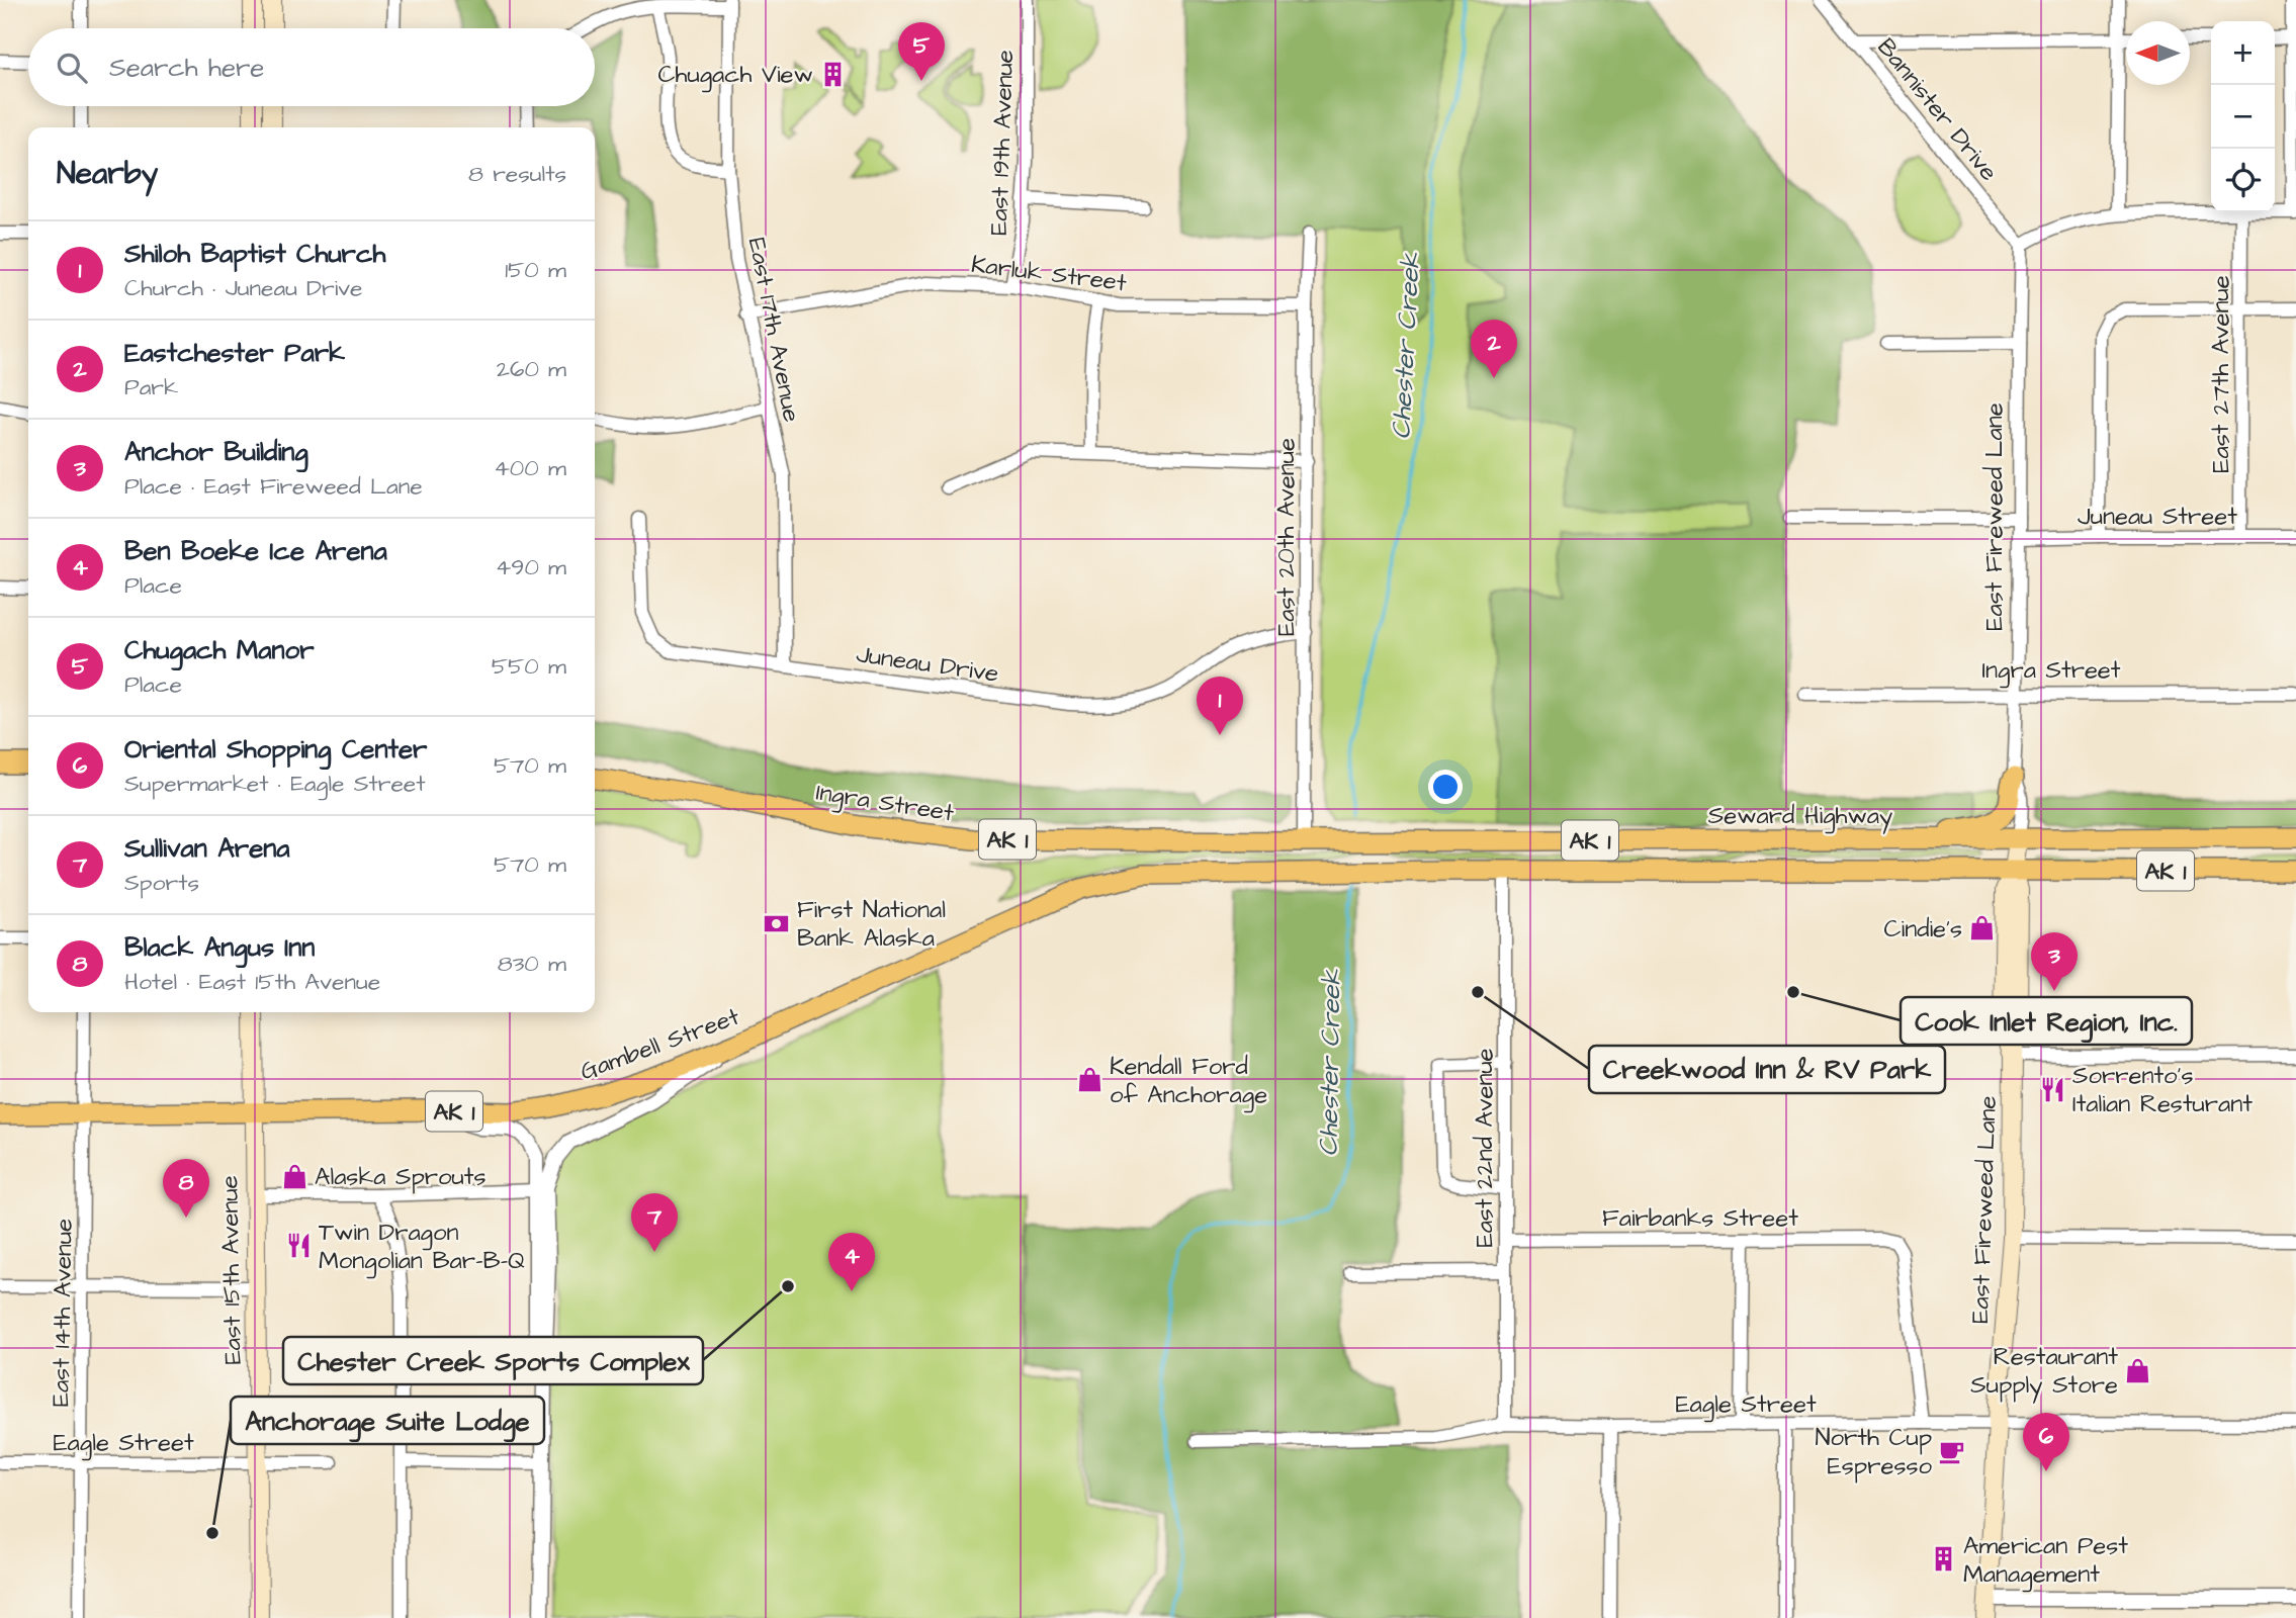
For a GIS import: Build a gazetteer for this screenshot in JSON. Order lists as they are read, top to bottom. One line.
{"streets":{"highway":["Ingra Street","Seward Highway","AK 1","Gambell Street"],"main road":["East Fireweed Lane","East 15th Avenue"],"street":["Bannister Drive","East 19th Avenue","Karluk Street","East 17th Avenue","East 27th Avenue","Juneau Street","East 20th Avenue","Juneau Drive","East 22nd Avenue","Fairbanks Street","East 14th Avenue","Eagle Street"]},"crossings":[["Bannister Drive","East Fireweed Lane"],["East 19th Avenue","Karluk Street"],["Karluk Street","East 17th Avenue"],["Karluk Street","East 20th Avenue"],["East 17th Avenue","Juneau Drive"],["East 27th Avenue","Juneau Street"],["Juneau Street","East Fireweed Lane"],["East Fireweed Lane","Ingra Street"],["East Fireweed Lane","Seward Highway"],["East Fireweed Lane","AK 1"],["East Fireweed Lane","Eagle Street"],["East 20th Avenue","Juneau Drive"],["East 20th Avenue","Ingra Street"],["East 20th Avenue","Seward Highway"],["Ingra Street","Seward Highway"],["AK 1","Gambell Street"],["AK 1","East 22nd Avenue"],["Gambell Street","East 22nd Avenue"],["Gambell Street","East 15th Avenue"],["Gambell Street","East 14th Avenue"],["East 22nd Avenue","Fairbanks Street"],["East 22nd Avenue","Eagle Street"],["Fairbanks Street","Eagle Street"],["East 15th Avenue","Eagle Street"],["East 14th Avenue","Eagle Street"]],"water":["Chester Creek"],"places":{"building":["Chugach View","American Pest Management"],"bank":["First National Bank Alaska"],"shop":["Cindie's","Kendall Ford of Anchorage","Alaska Sprouts","Restaurant Supply Store"],"other":["Creekwood Inn & RV Park","Cook Inlet Region, Inc.","Chester Creek Sports Complex","Anchorage Suite Lodge"],"restaurant":["Sorrento's Italian Resturant","Twin Dragon Mongolian Bar-B-Q"],"cafe":["North Cup Espresso"]},"north":"left","page":{"map_buttons":["+","−"],"pins":["5","2","1","3","8","7","4","6"],"search":"Search here","heading":["Nearby","8 results"],"list":[{"mark":"1","name":"Shiloh Baptist Church","note":"Church · Juneau Drive","value":"150 m"},{"mark":"2","name":"Eastchester Park","note":"Park","value":"260 m"},{"mark":"3","name":"Anchor Building","note":"Place · East Fireweed Lane","value":"400 m"},{"mark":"4","name":"Ben Boeke Ice Arena","note":"Place","value":"490 m"},{"mark":"5","name":"Chugach Manor","note":"Place","value":"550 m"},{"mark":"6","name":"Oriental Shopping Center","note":"Supermarket · Eagle Street","value":"570 m"},{"mark":"7","name":"Sullivan Arena","note":"Sports","value":"570 m"},{"mark":"8","name":"Black Angus Inn","note":"Hotel · East 15th Avenue","value":"830 m"}]}}
